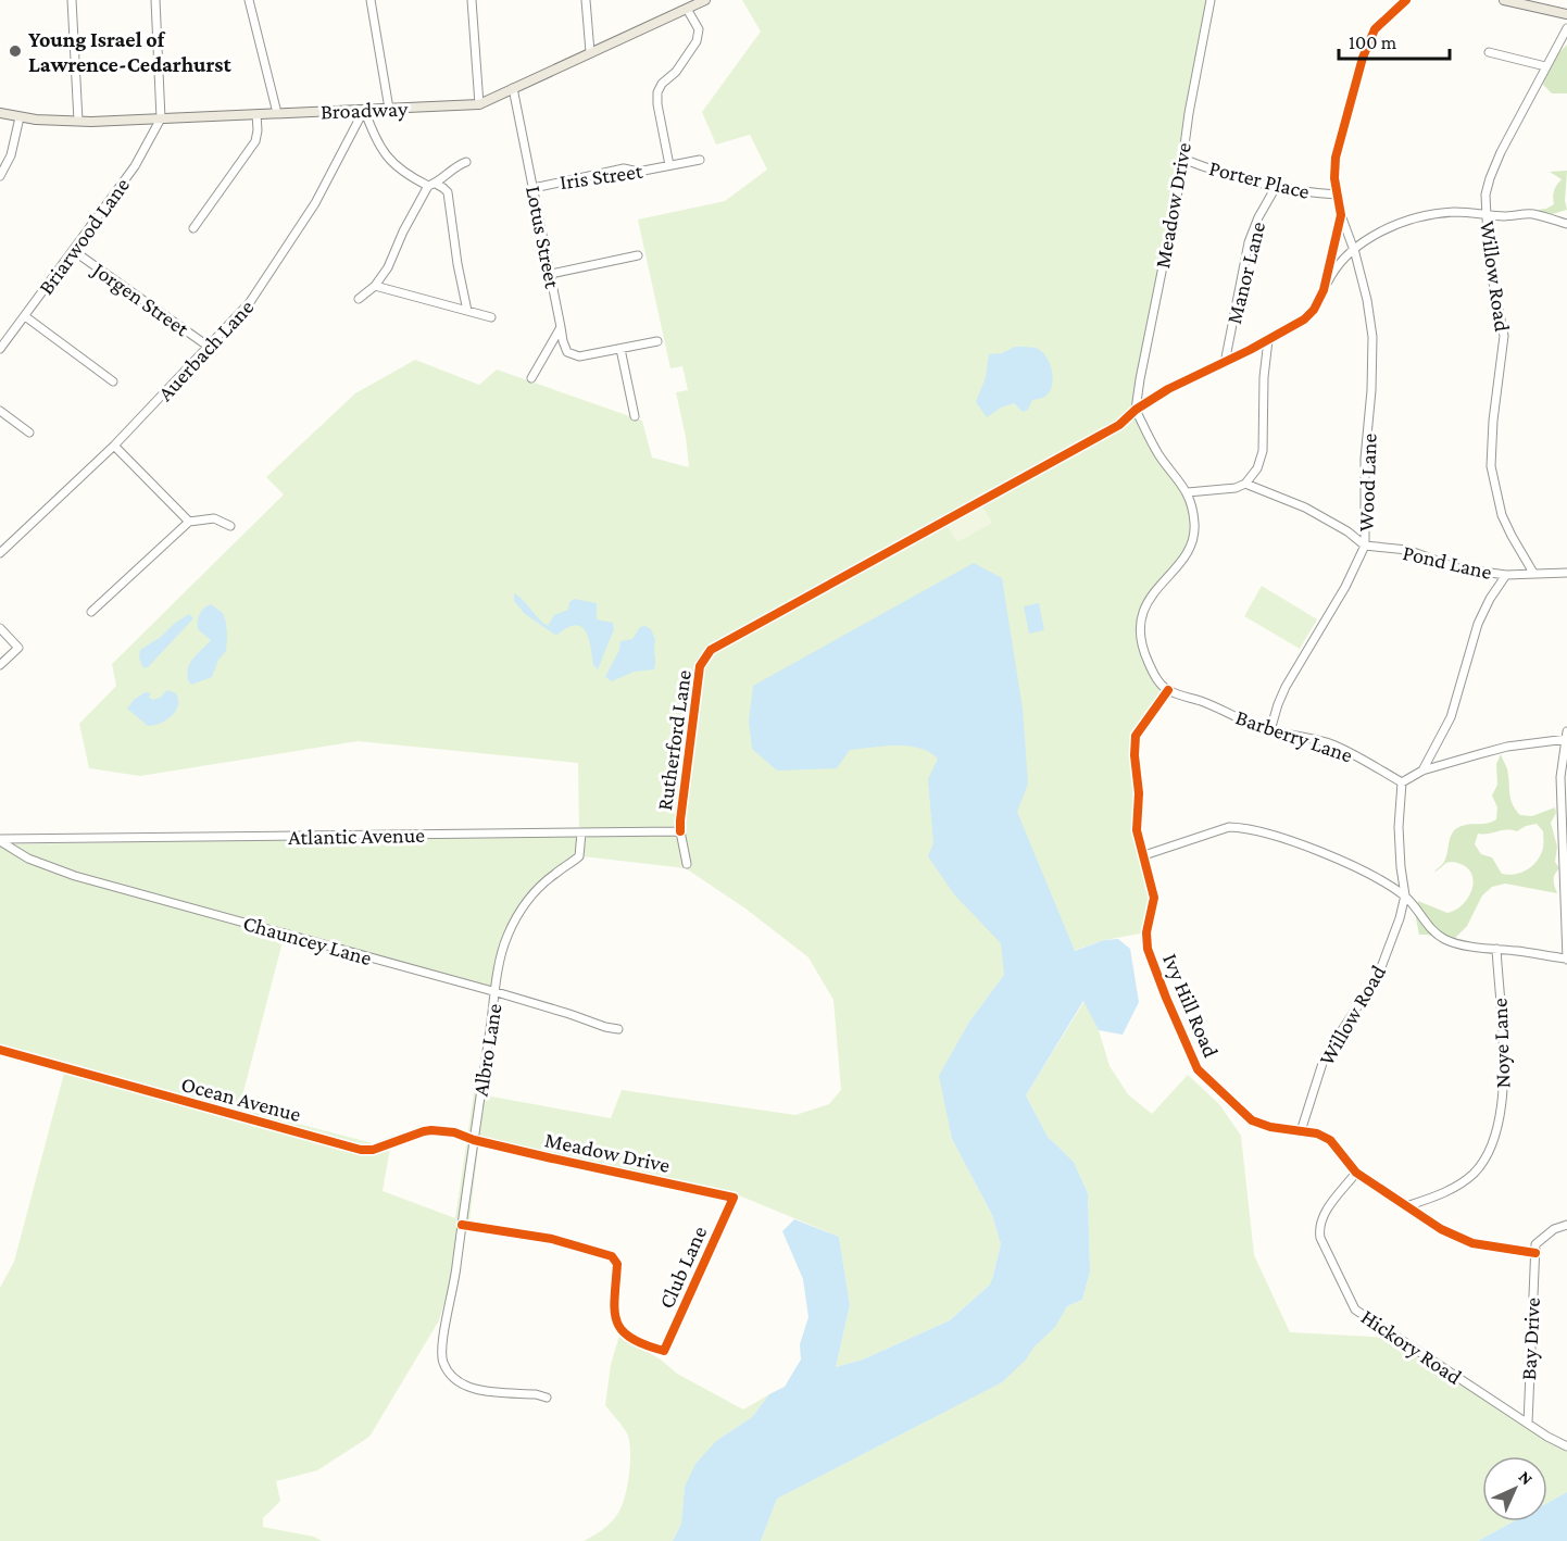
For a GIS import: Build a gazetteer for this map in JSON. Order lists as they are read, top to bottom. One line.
{"streets":{"main road":["Broadway"],"street":["Iris Street","Porter Place","Meadow Drive","Briarwood Lane","Lotus Street","Manor Lane","Willow Road","Jorgen Street","Auerbach Lane","Wood Lane","Pond Lane","Barberry Lane","Rutherford Lane","Atlantic Avenue","Chauncey Lane","Ivy Hill Road","Noye Lane","Albro Lane","Ocean Avenue","Club Lane","Bay Drive","Hickory Road"]},"crossings":[["Broadway","Briarwood Lane"],["Broadway","Lotus Street"],["Broadway","Auerbach Lane"],["Iris Street","Lotus Street"],["Porter Place","Meadow Drive"],["Porter Place","Manor Lane"],["Porter Place","Wood Lane"],["Meadow Drive","Rutherford Lane"],["Meadow Drive","Albro Lane"],["Meadow Drive","Ocean Avenue"],["Meadow Drive","Club Lane"],["Briarwood Lane","Jorgen Street"],["Willow Road","Pond Lane"],["Willow Road","Barberry Lane"],["Willow Road","Ivy Hill Road"],["Jorgen Street","Auerbach Lane"],["Wood Lane","Pond Lane"],["Wood Lane","Barberry Lane"],["Barberry Lane","Ivy Hill Road"],["Rutherford Lane","Atlantic Avenue"],["Atlantic Avenue","Chauncey Lane"],["Atlantic Avenue","Albro Lane"],["Chauncey Lane","Albro Lane"],["Ivy Hill Road","Noye Lane"],["Ivy Hill Road","Bay Drive"],["Ivy Hill Road","Hickory Road"],["Albro Lane","Ocean Avenue"],["Albro Lane","Club Lane"],["Bay Drive","Hickory Road"]],"places":["Young Israel of Lawrence-Cedarhurst"],"scale_bar":"100 m","north":"top right"}
